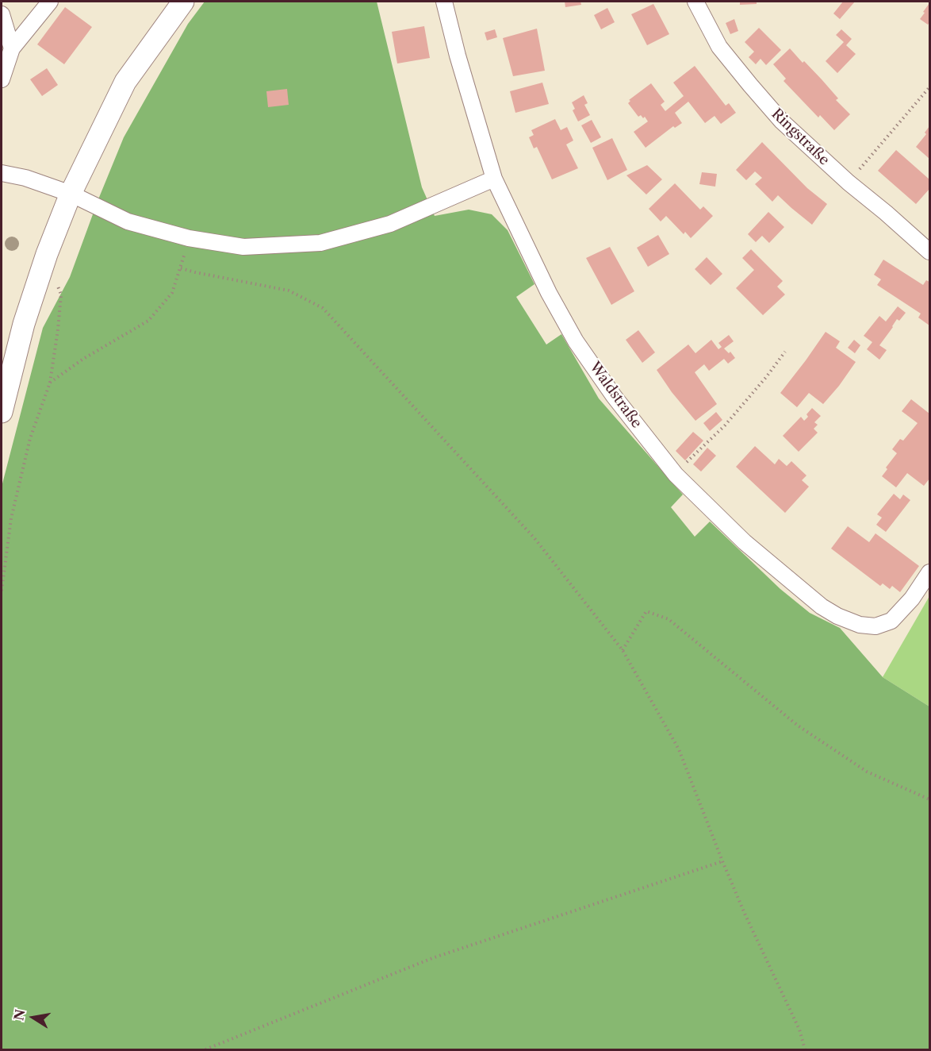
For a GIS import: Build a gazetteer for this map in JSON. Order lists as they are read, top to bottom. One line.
{"streets":{"street":["Ringstraße","Waldstraße"]},"north":"left"}
